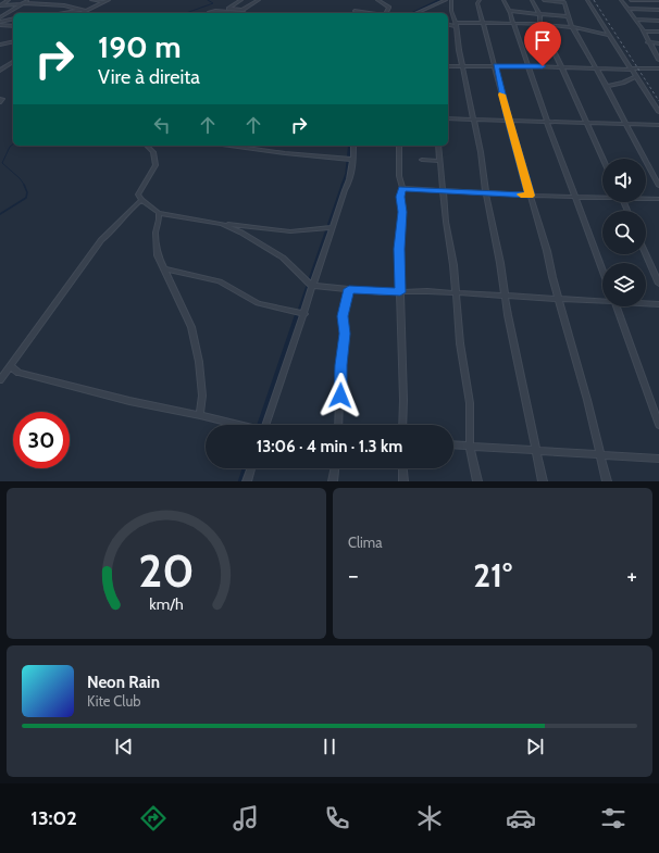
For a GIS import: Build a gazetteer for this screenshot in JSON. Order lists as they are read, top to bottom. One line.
{"page":{"turn":["190 m","Vire à direita"],"limit":"30","trip":"13:06 · 4 min · 1.3 km","tile":"Clima","heat":["−","21°","+"],"song":["Neon Rain","Kite Club"],"tabs":"13:02","gauge":["20","km/h"]}}
